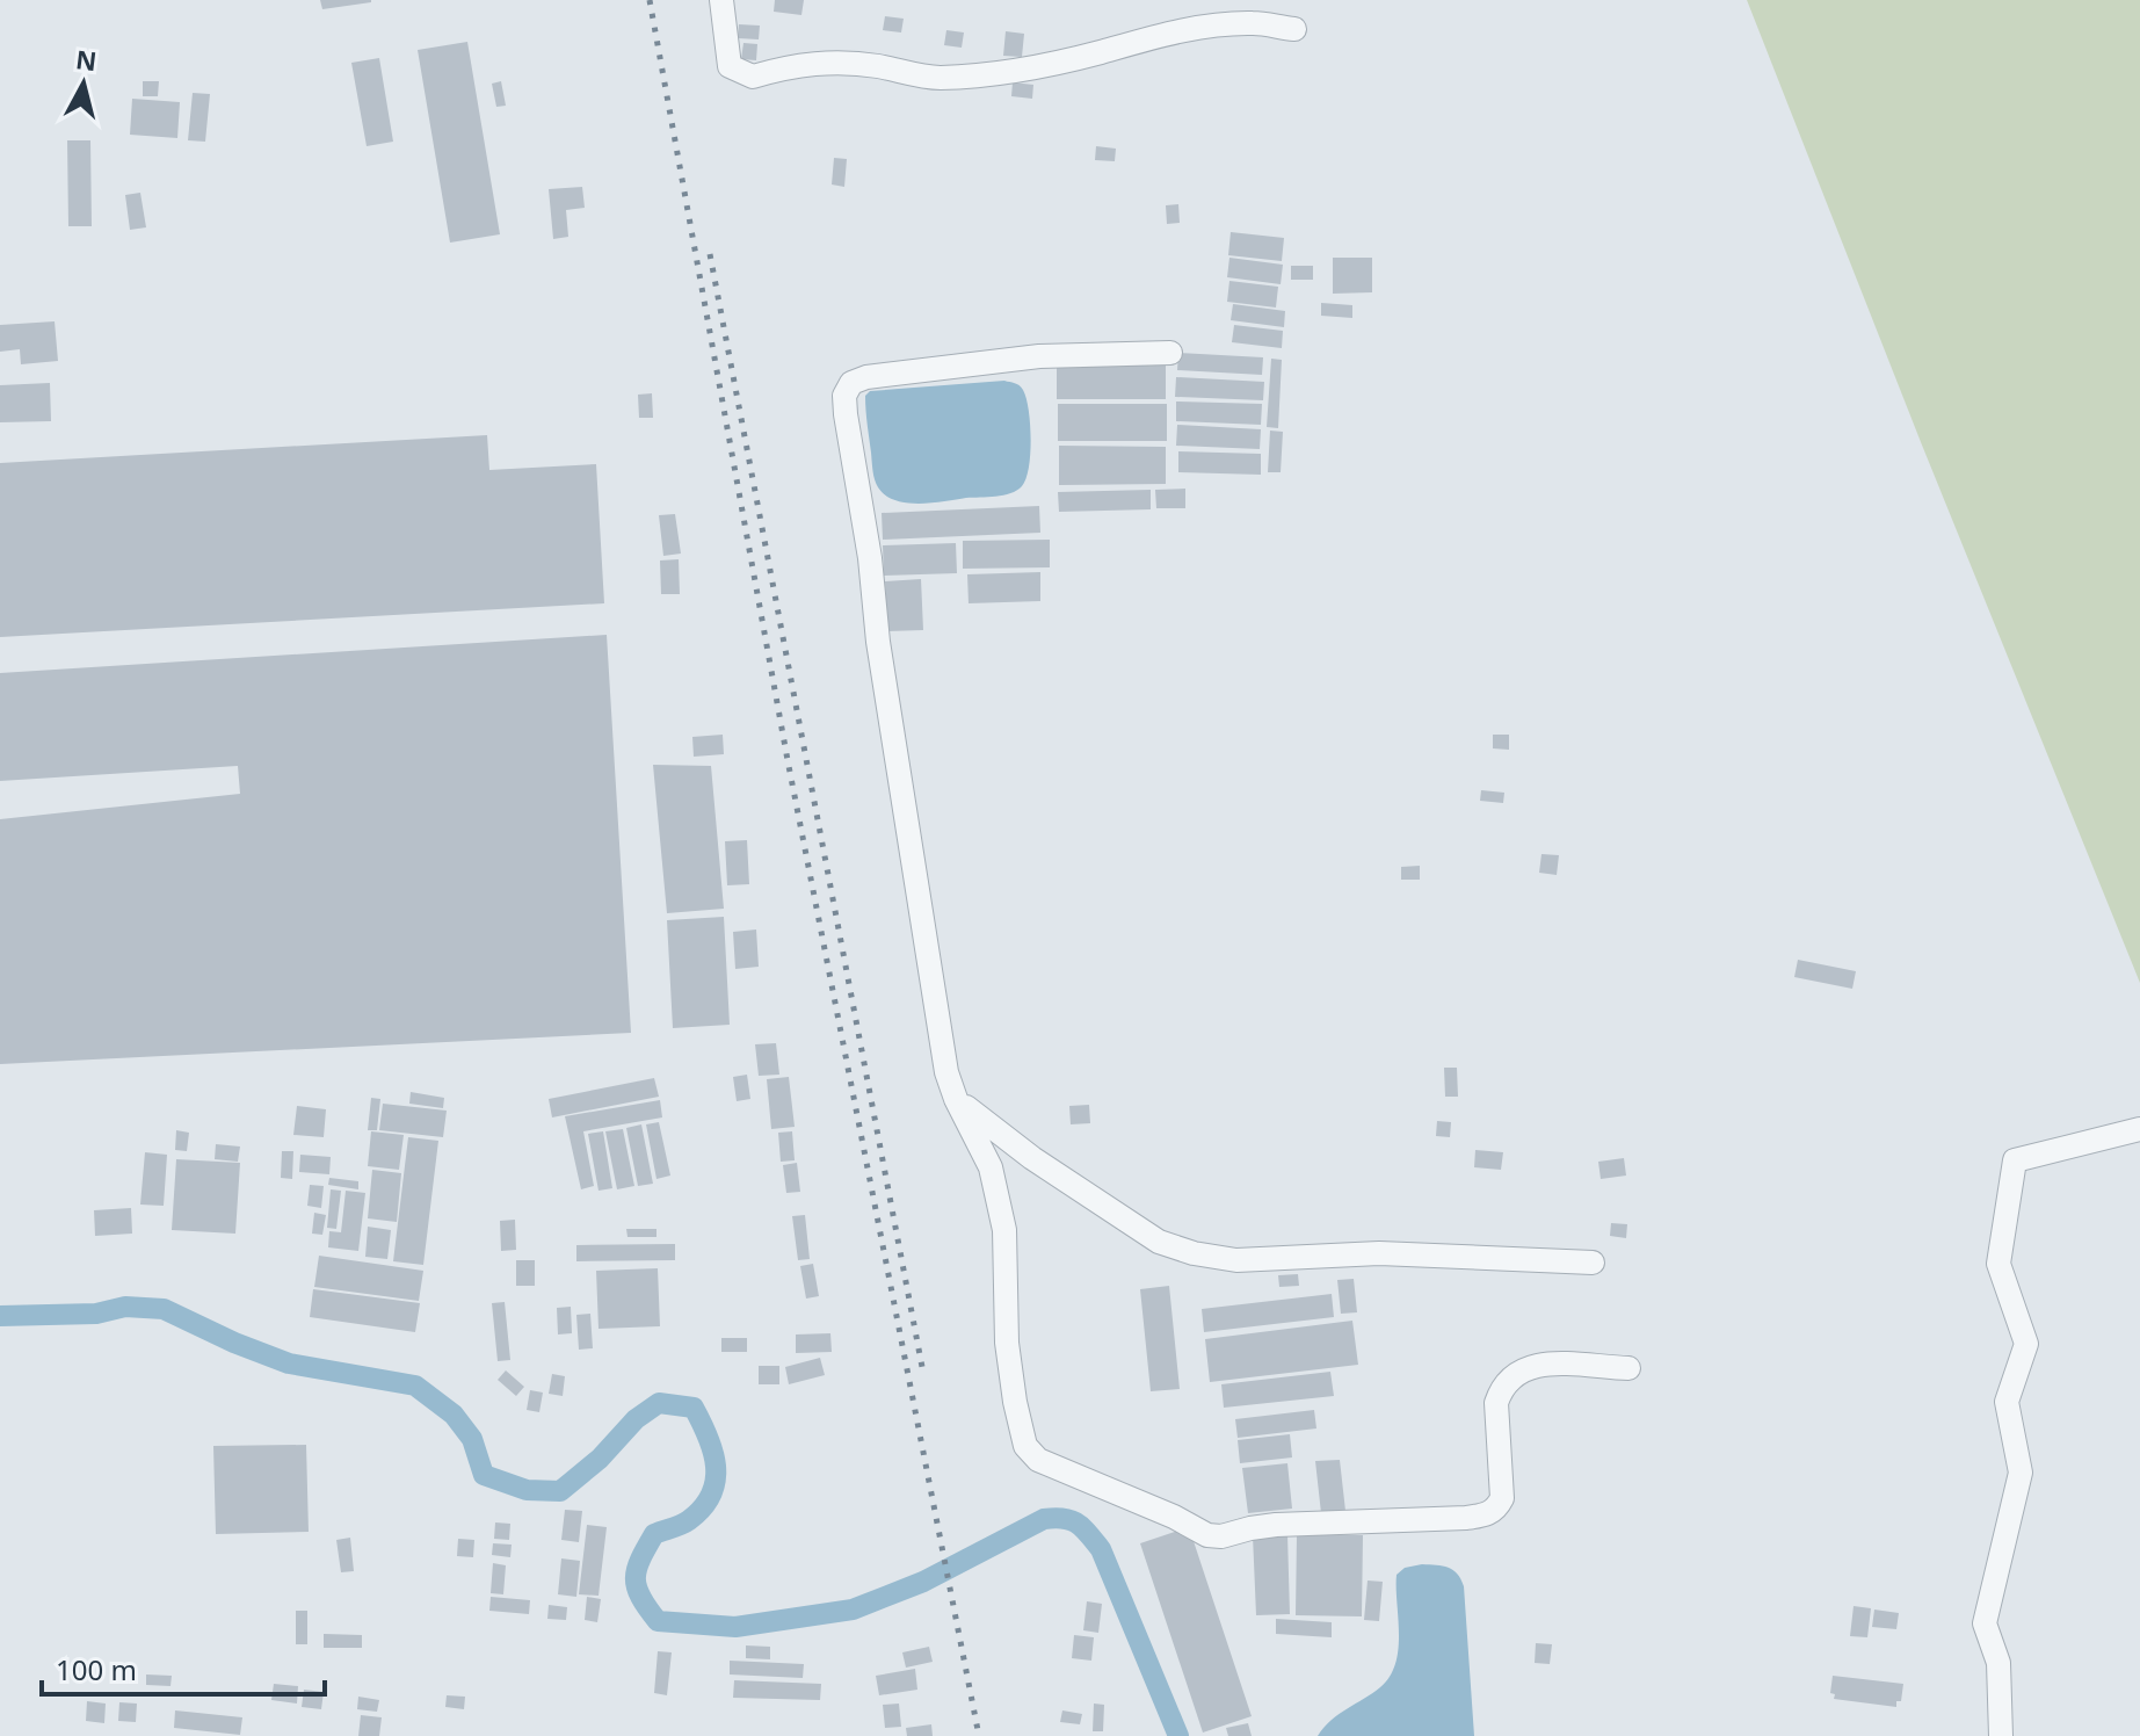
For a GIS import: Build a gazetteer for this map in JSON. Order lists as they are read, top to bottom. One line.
{"scale_bar":"100 m","north":"top"}
